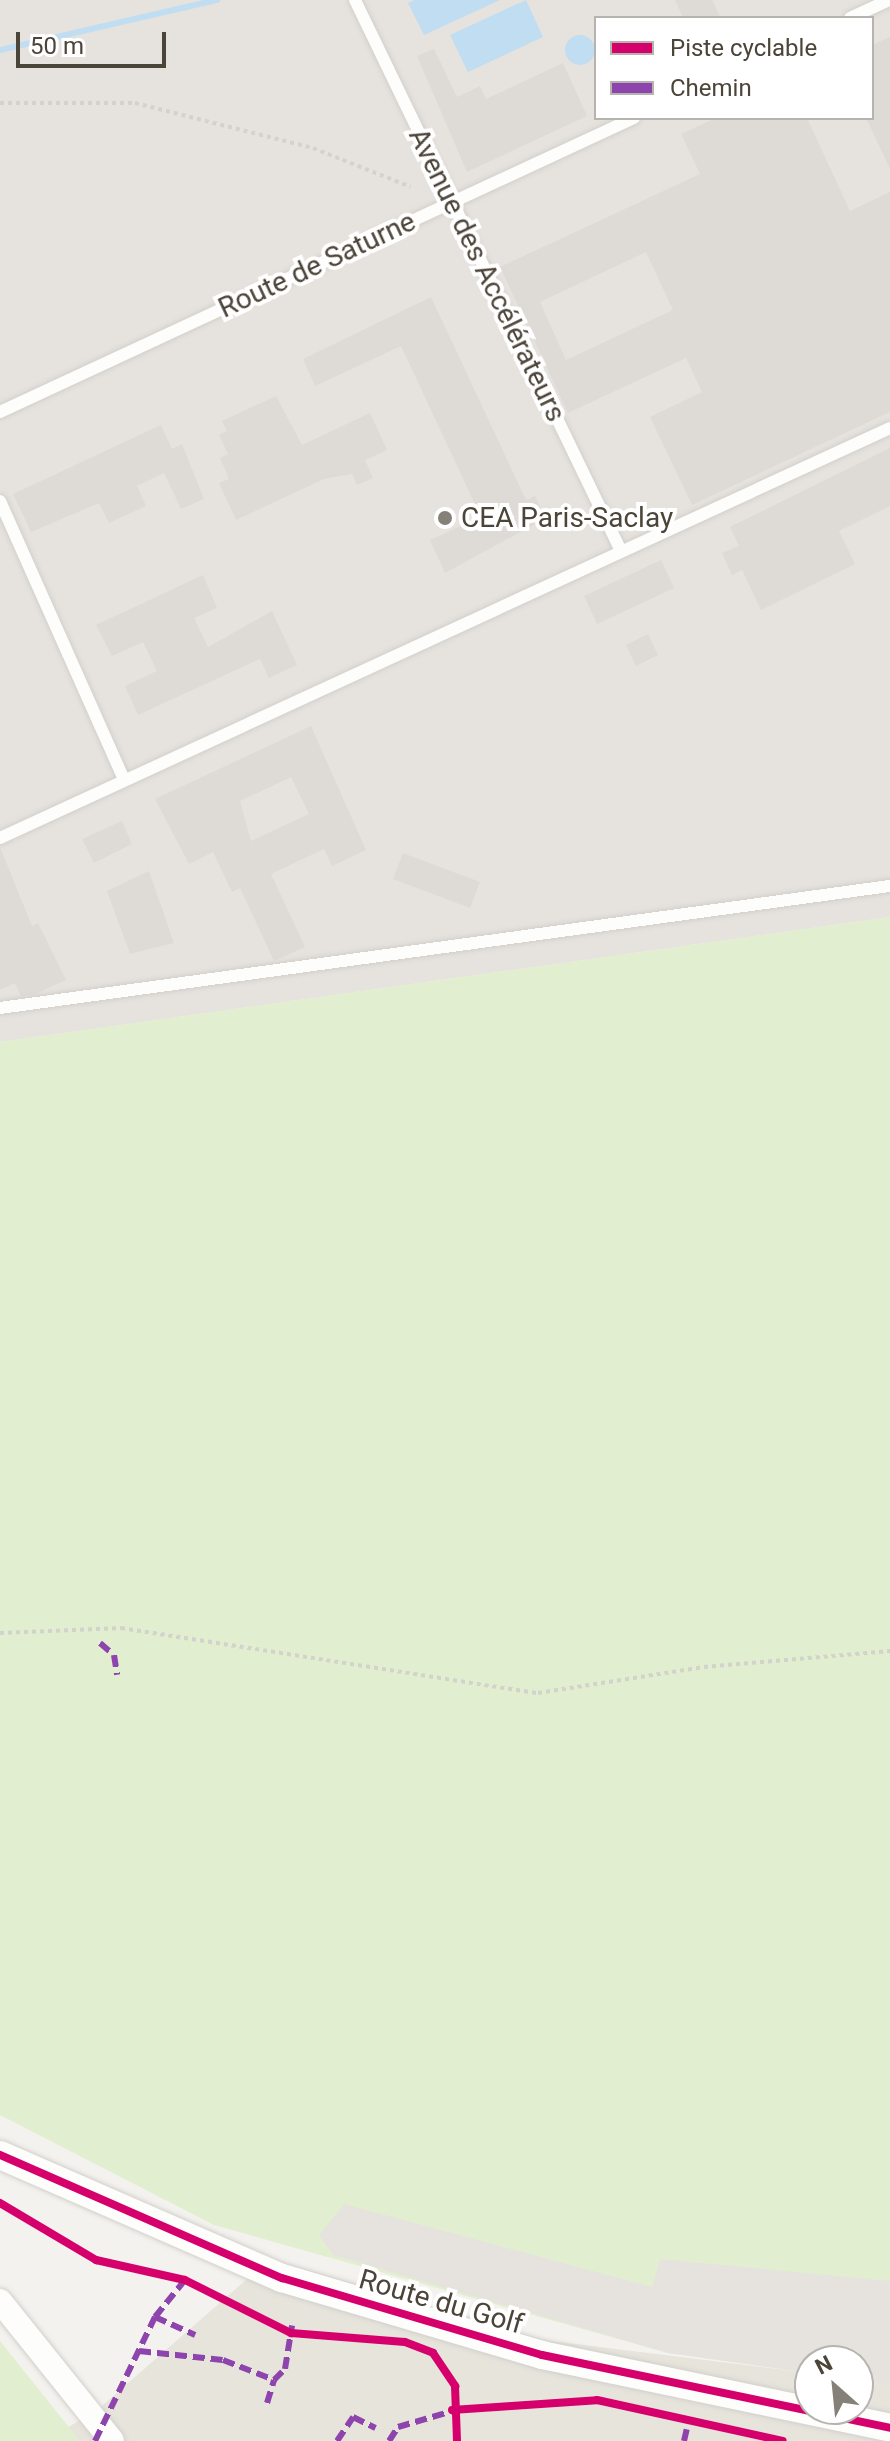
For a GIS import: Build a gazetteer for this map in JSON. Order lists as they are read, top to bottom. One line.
{"streets":{"street":["Route du Golf"],"lane":["Route de Saturne","Avenue des Accélérateurs"]},"crossings":[["Route de Saturne","Avenue des Accélérateurs"]],"places":["CEA Paris-Saclay"],"legend":["Piste cyclable","Chemin"],"scale_bar":"50 m","north":"top left"}
